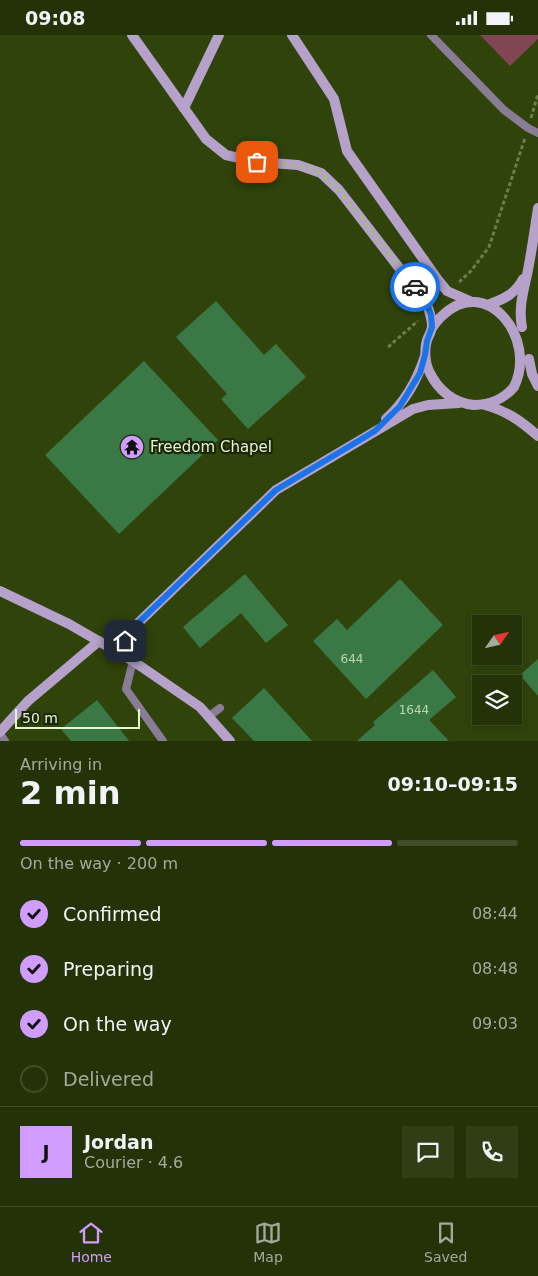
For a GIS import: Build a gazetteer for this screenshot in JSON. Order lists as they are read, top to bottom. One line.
{"places":{"temple":["Freedom Chapel"]},"house_numbers":["644","1644"],"scale_bar":"50 m","north":"top right","page":{"status":"09:08","scale":"50 m","heading":["2 min","Arriving in","09:10–09:15"],"panel":["Jordan","Courier · 4.6"],"bar":"On the way · 200 m","list":[["Confirmed","08:44"],["Preparing","08:48"],["On the way","09:03"],"Delivered"],"round":"J","tabs":["Home","Map","Saved"]}}
